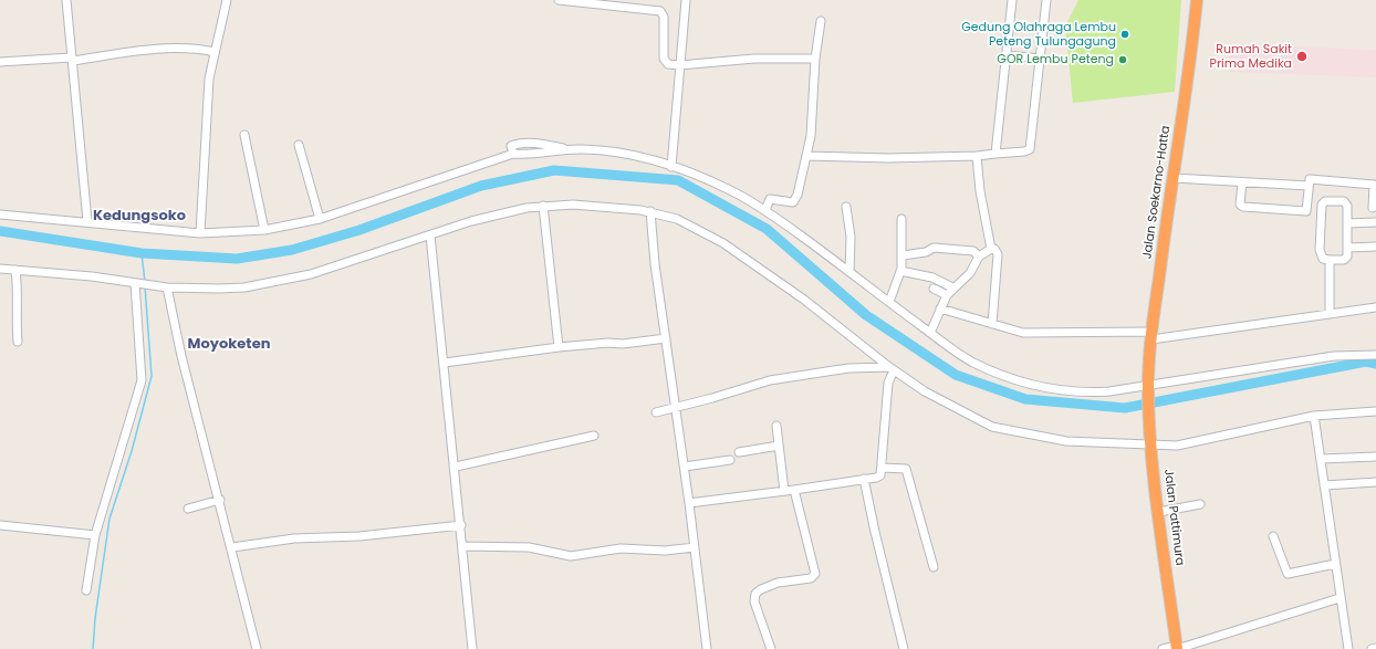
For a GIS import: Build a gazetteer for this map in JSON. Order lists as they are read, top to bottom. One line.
{"streets":{"highway":["Jalan Soekarno-Hatta","Jalan Pattimura"]},"crossings":[["Jalan Soekarno-Hatta","Jalan Pattimura"]],"districts":["Kedungsoko","Moyoketen"],"places":["Gedung Olahraga Lembu Peteng Tulungagung","Rumah Sakit Prima Medika","GOR Lembu Peteng"]}
